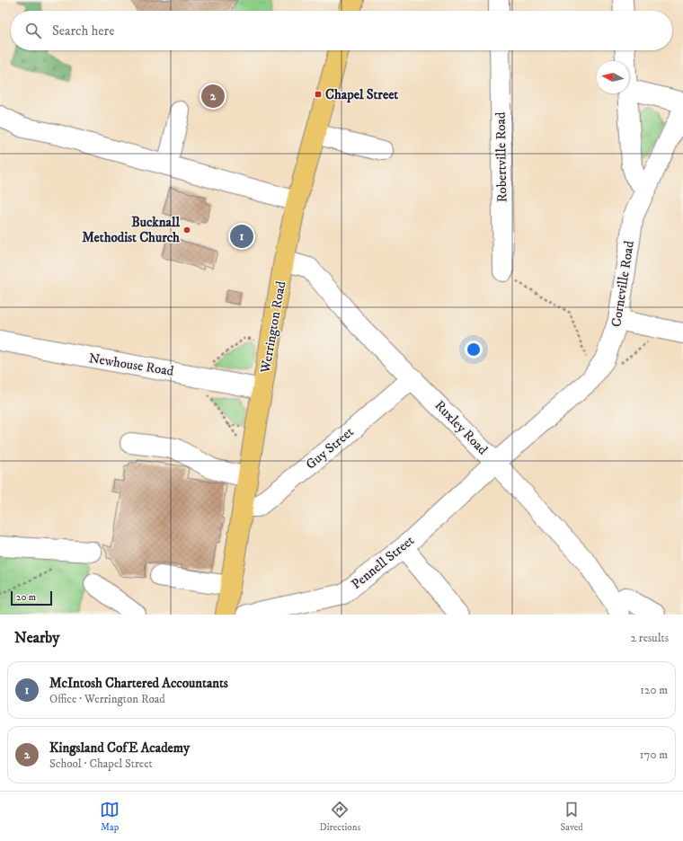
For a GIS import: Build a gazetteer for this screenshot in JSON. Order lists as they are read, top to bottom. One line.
{"streets":{"highway":["Werrington Road"],"street":["Robertville Road","Corneville Road","Newhouse Road","Ruxley Road","Guy Street","Pennell Street"]},"crossings":[["Corneville Road","Ruxley Road"],["Corneville Road","Pennell Street"],["Werrington Road","Newhouse Road"],["Werrington Road","Ruxley Road"],["Werrington Road","Guy Street"],["Ruxley Road","Guy Street"],["Ruxley Road","Pennell Street"]],"places":{"transit":["Chapel Street"],"other":["Bucknall Methodist Church"]},"scale_bar":"20 m","north":"left","page":{"search":"Search here","pins":["2","1"],"scale":"20 m","heading":["Nearby","2 results"],"list":[{"mark":"1","name":"McIntosh Chartered Accountants","note":"Office · Werrington Road","value":"120 m"},{"mark":"2","name":"Kingsland CofE Academy","note":"School · Chapel Street","value":"170 m"}],"nav":["Map","Directions","Saved"]}}
